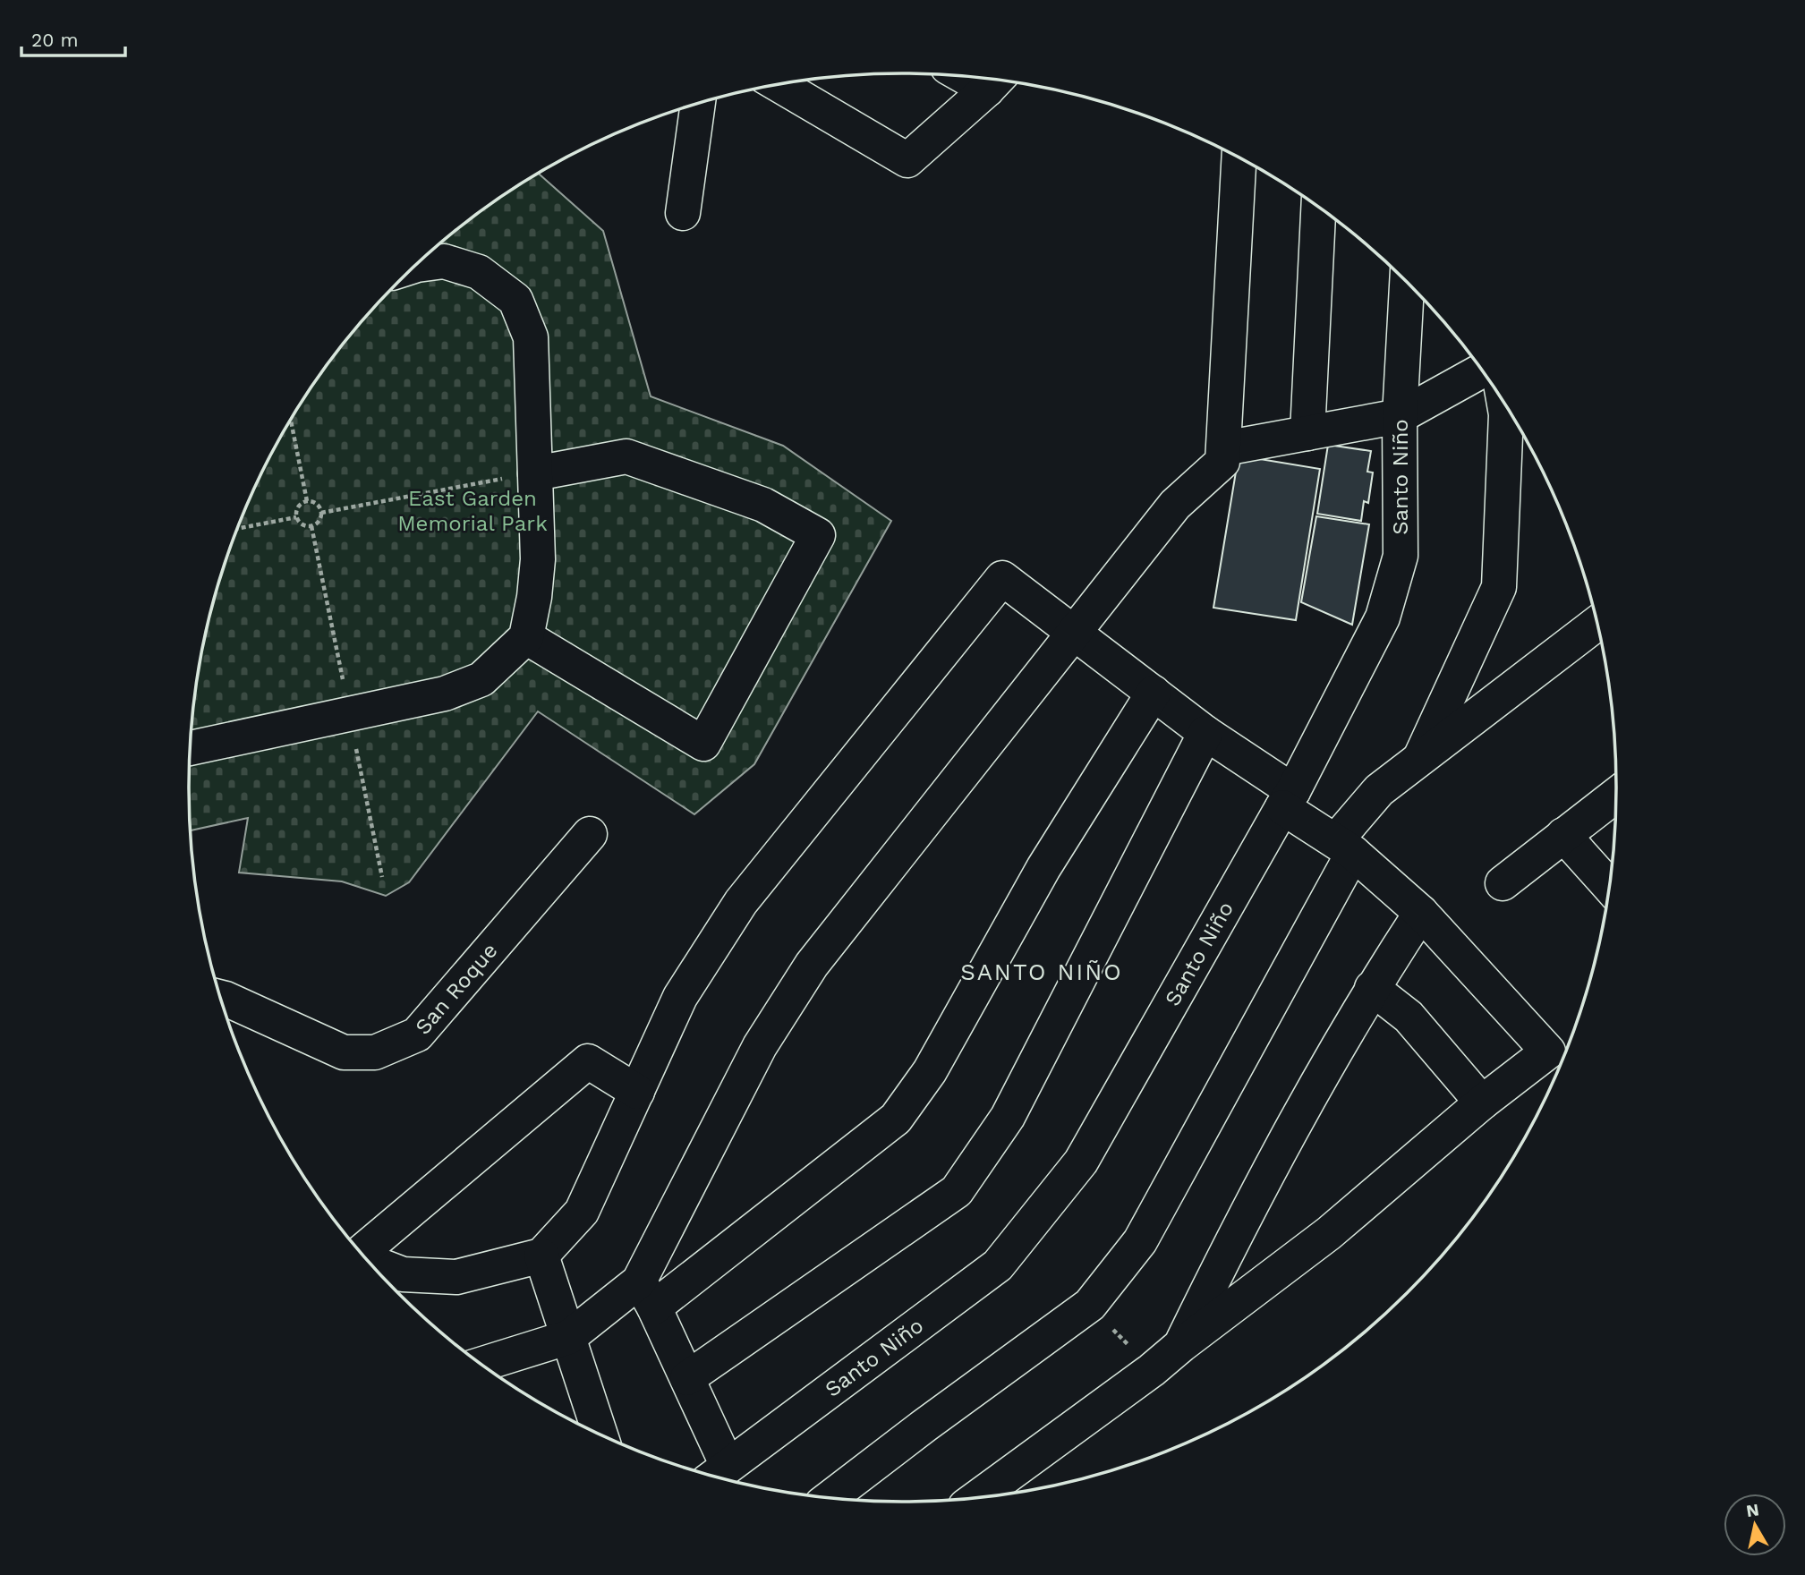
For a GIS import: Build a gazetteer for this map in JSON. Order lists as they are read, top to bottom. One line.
{"streets":{"street":["Santo Niño","San Roque"]},"districts":["SANTO NIÑO"],"parks":["East Garden Memorial Park"],"scale_bar":"20 m","north":"top"}
